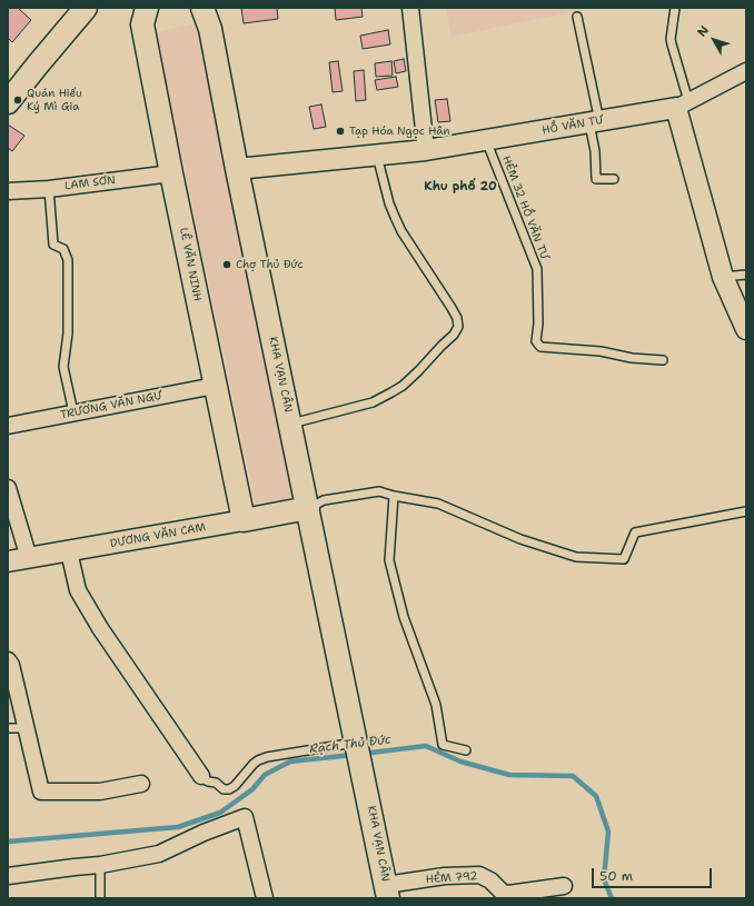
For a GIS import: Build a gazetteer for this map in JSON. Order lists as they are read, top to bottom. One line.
{"streets":{"main road":["LÊ VĂN NINH","KHA VẠN CÂN","DƯƠNG VĂN CAM"],"street":["HỒ VĂN TƯ","LAM SƠN","TRƯƠNG VĂN NGƯ","HẺM 792"],"lane":["HẺM 32 HỒ VĂN TƯ"]},"crossings":[["HỒ VĂN TƯ","HẺM 32 HỒ VĂN TƯ"],["HỒ VĂN TƯ","KHA VẠN CÂN"],["LAM SƠN","LÊ VĂN NINH"],["LÊ VĂN NINH","TRƯƠNG VĂN NGƯ"],["LÊ VĂN NINH","DƯƠNG VĂN CAM"],["KHA VẠN CÂN","DƯƠNG VĂN CAM"],["KHA VẠN CÂN","HẺM 792"]],"districts":["Khu phố 20"],"water":["Rạch Thủ Đức"],"places":["Quán Hiếu Ký Mì Gia","Tạp Hóa Ngọc Hân","Chợ Thủ Đức"],"scale_bar":"50 m","north":"top left"}
